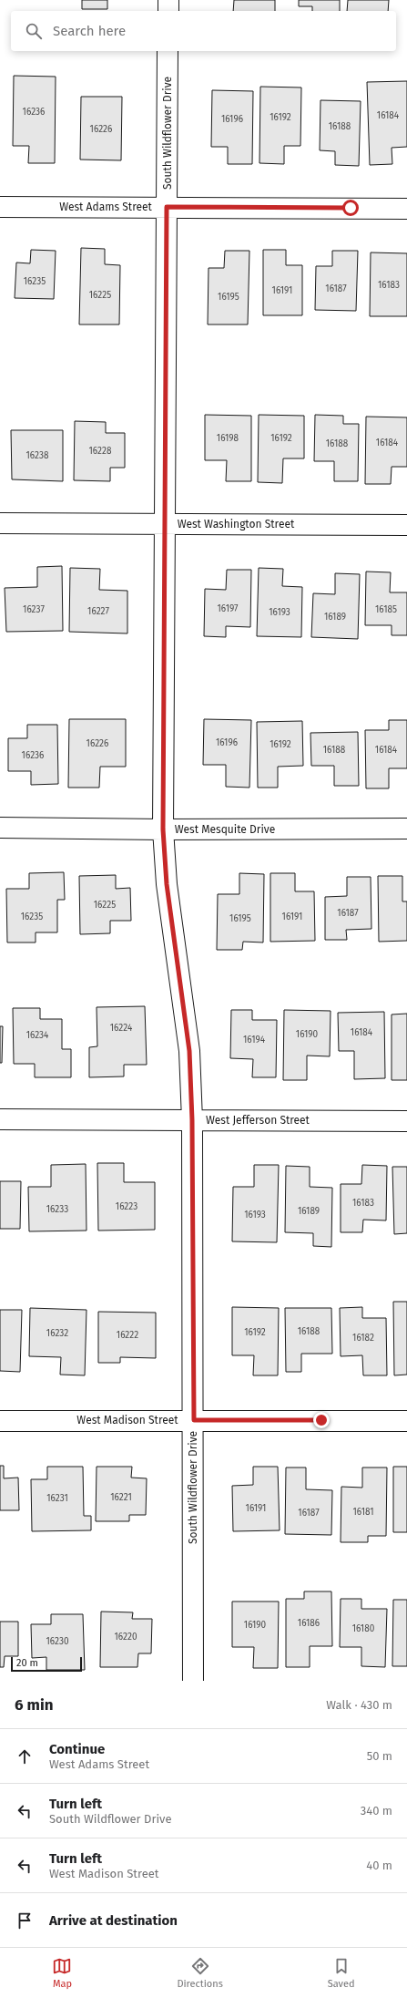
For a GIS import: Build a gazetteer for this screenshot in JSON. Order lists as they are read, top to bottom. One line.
{"streets":{"street":["South Wildflower Drive","West Adams Street","West Washington Street","West Mesquite Drive","West Jefferson Street","West Madison Street"]},"crossings":[["South Wildflower Drive","West Adams Street"],["South Wildflower Drive","West Washington Street"],["South Wildflower Drive","West Mesquite Drive"],["South Wildflower Drive","West Jefferson Street"],["South Wildflower Drive","West Madison Street"]],"house_numbers":["16236","16184","16192","16196","16188","16226","16235","16183","16187","16191","16225","16195","16198","16192","16184","16188","16228","16238","16197","16237","16185","16227","16193","16189","16196","16226","16192","16188","16184","16236","16225","16187","16235","16191","16195","16224","16184","16190","16234","16194","16183","16223","16233","16189","16193","16188","16192","16232","16222","16182","16221","16231","16191","16181","16187","16186","16190","16180","16220","16230"],"scale_bar":"20 m","page":{"search":"Search here","scale":"20 m","heading":["6 min","Walk · 430 m"],"list":[["Continue","West Adams Street","50 m"],["Turn left","South Wildflower Drive","340 m"],["Turn left","West Madison Street","40 m"],"Arrive at destination"],"nav":["Map","Directions","Saved"]}}
